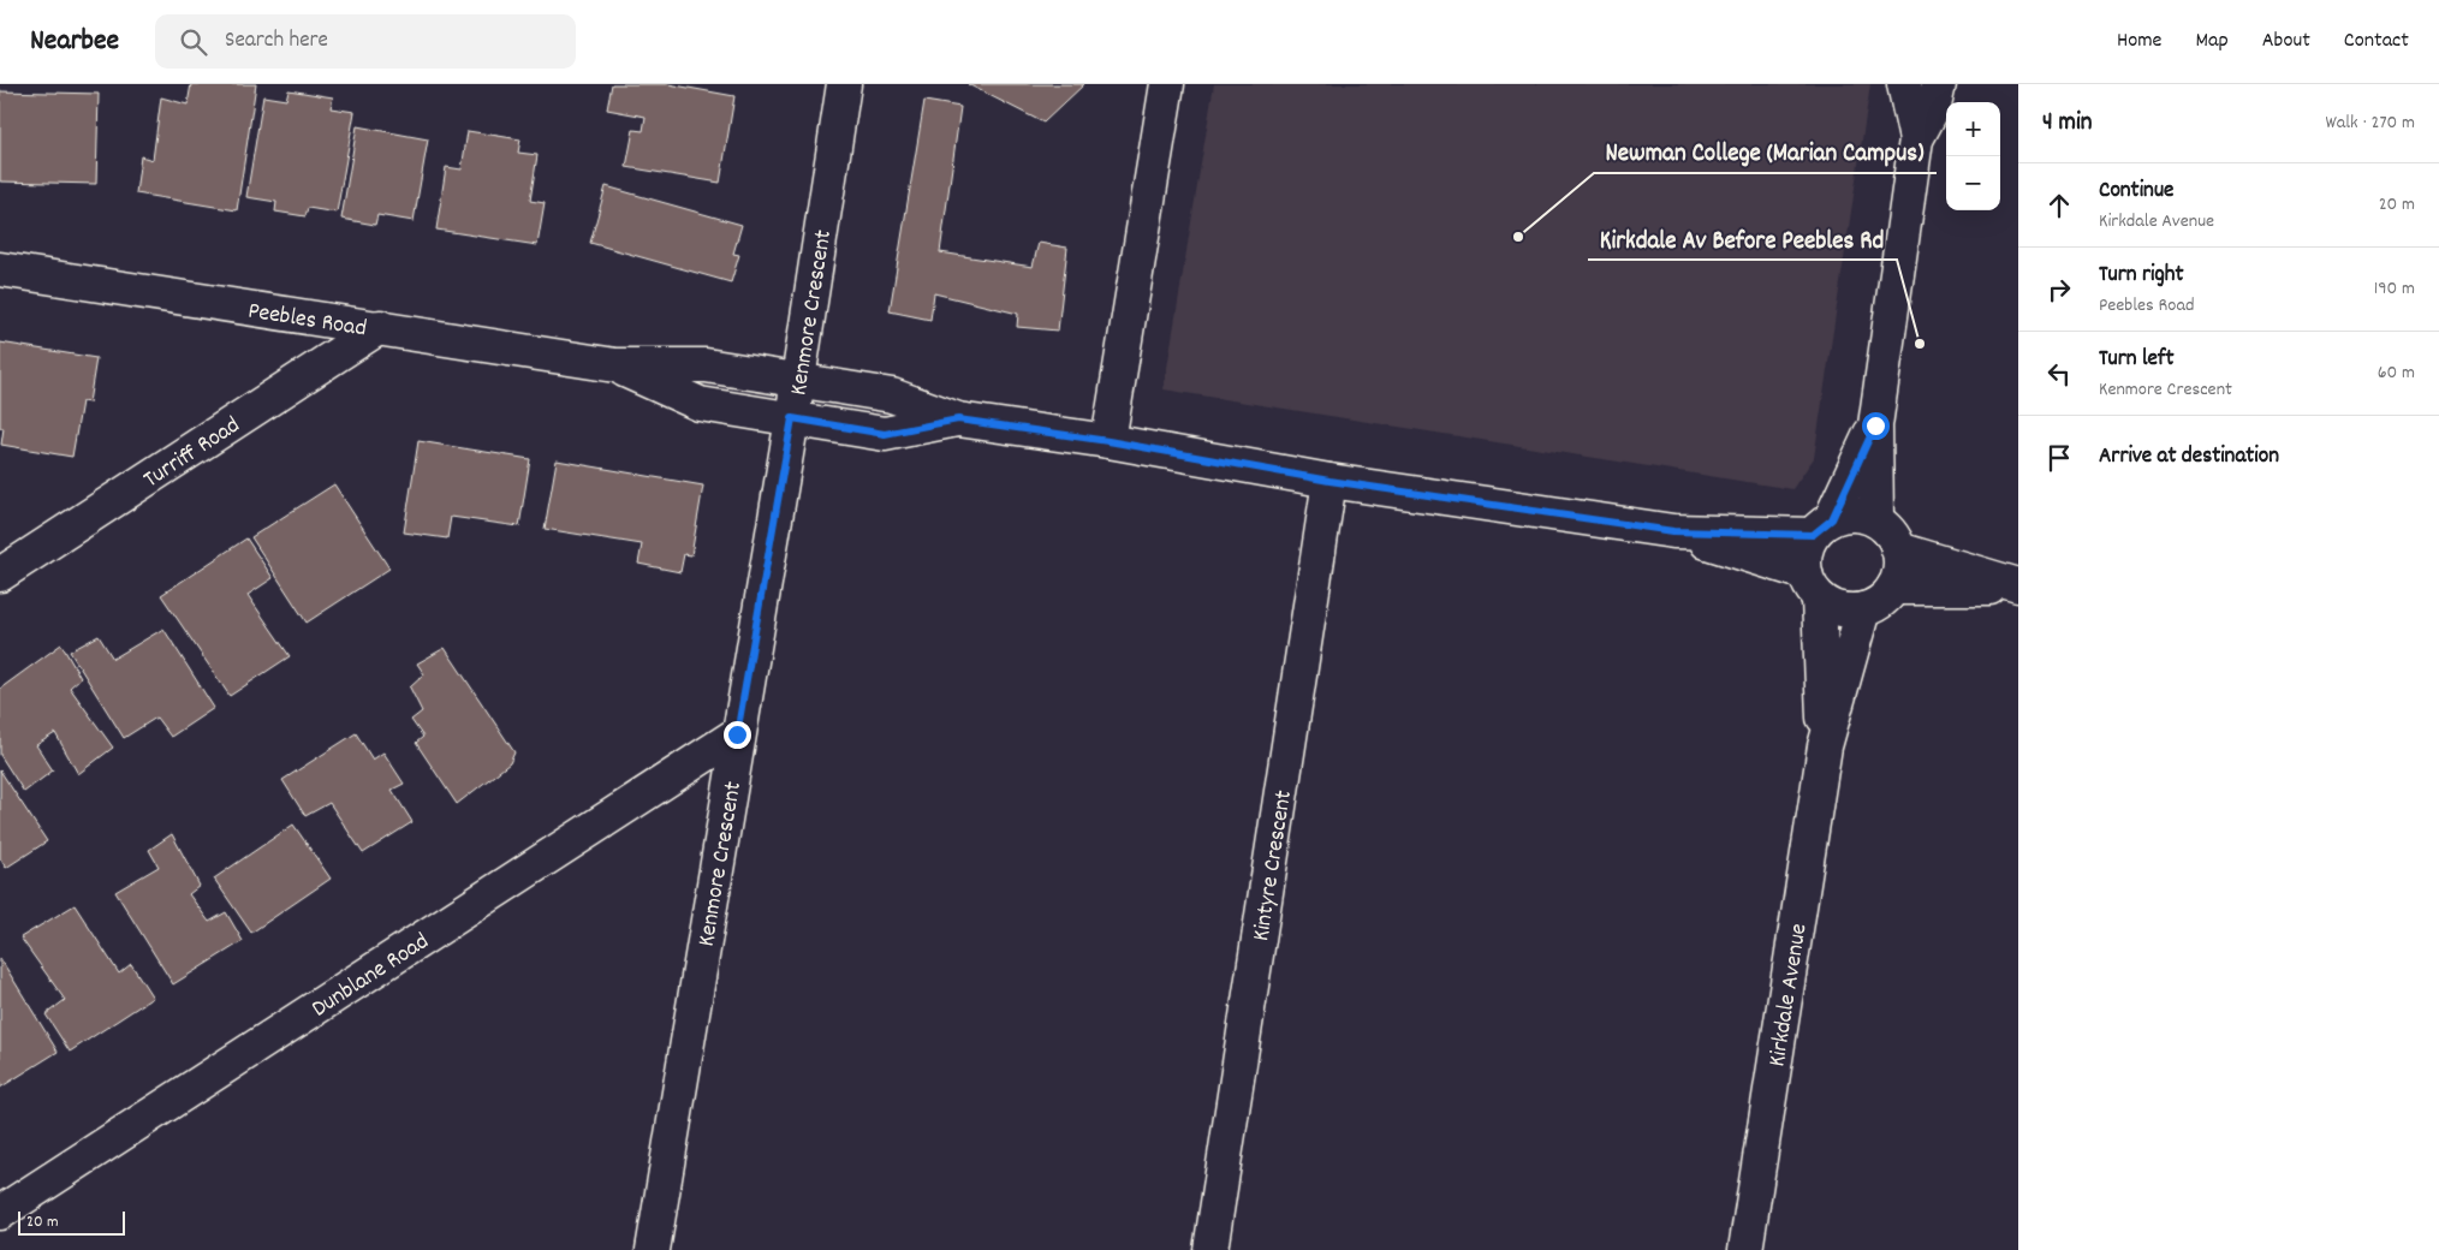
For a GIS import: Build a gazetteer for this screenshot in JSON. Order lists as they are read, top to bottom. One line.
{"streets":{"street":["Kenmore Crescent","Peebles Road","Turriff Road","Kintyre Crescent","Dunblane Road","Kirkdale Avenue"]},"crossings":[["Kenmore Crescent","Peebles Road"],["Kenmore Crescent","Dunblane Road"],["Peebles Road","Turriff Road"],["Peebles Road","Kintyre Crescent"],["Peebles Road","Kirkdale Avenue"]],"places":["Newman College (Marian Campus)","Kirkdale Av Before Peebles Rd"],"scale_bar":"20 m","page":{"header":"Nearbee","search":"Search here","nav":["Home","Map","About","Contact"],"heading":["4 min","Walk · 270 m"],"map_buttons":["+","−"],"list":[["Continue","Kirkdale Avenue","20 m"],["Turn right","Peebles Road","190 m"],["Turn left","Kenmore Crescent","60 m"],"Arrive at destination"],"scale":"20 m"}}
